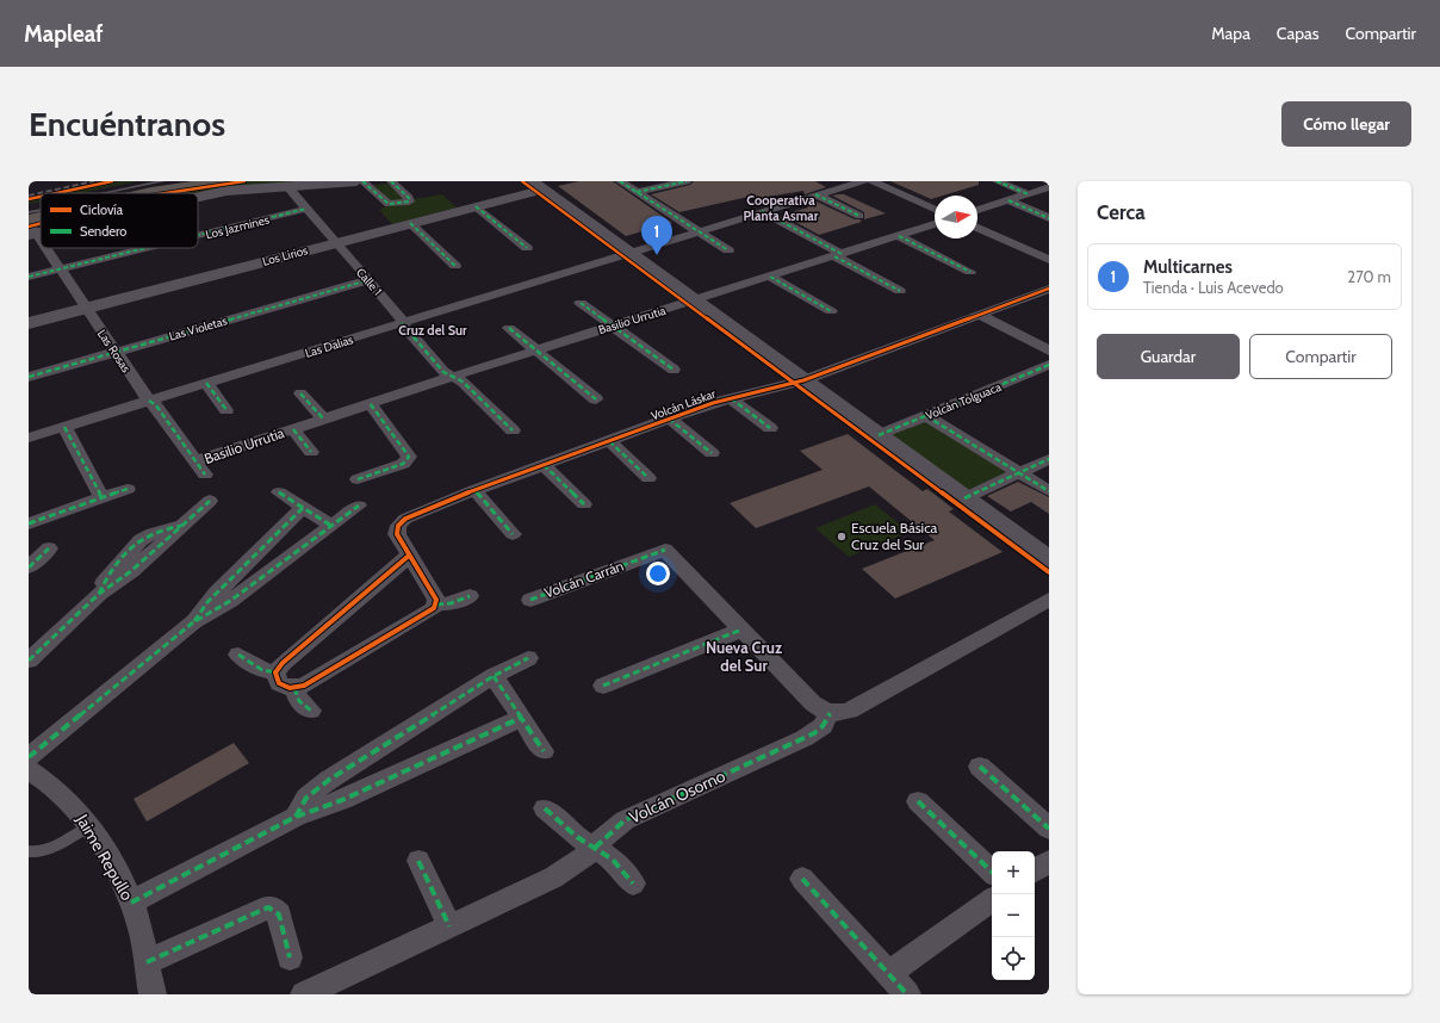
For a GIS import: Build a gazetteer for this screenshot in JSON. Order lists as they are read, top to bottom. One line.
{"streets":{"street":["Los Jazmines","Los Lirios","Calle 1","Basilio Urrutia","Las Violetas","Las Dalias","Las Rosas","Volcán Tolguaca","Volcán Láskar","Volcán Carrán","Volcán Osorno","Jaime Repullo"]},"crossings":[["Los Jazmines","Calle 1"],["Los Jazmines","Las Rosas"],["Los Lirios","Calle 1"],["Los Lirios","Las Rosas"],["Calle 1","Basilio Urrutia"],["Calle 1","Las Violetas"],["Calle 1","Las Dalias"],["Basilio Urrutia","Las Rosas"],["Las Violetas","Las Rosas"],["Las Dalias","Las Rosas"]],"districts":["Cooperativa Planta Asmar","Cruz del Sur","Nueva Cruz del Sur"],"places":["Escuela Básica Cruz del Sur"],"legend":["Ciclovía","Sendero"],"north":"right","page":{"header":"Mapleaf","nav":["Mapa","Capas","Compartir"],"buttons":["Cómo llegar",["Guardar","Compartir"]],"title":"Encuéntranos","heading":"Cerca","pins":"1","list":[{"mark":"1","name":"Multicarnes","note":"Tienda · Luis Acevedo","value":"270 m"}],"map_buttons":["+","−"]}}
